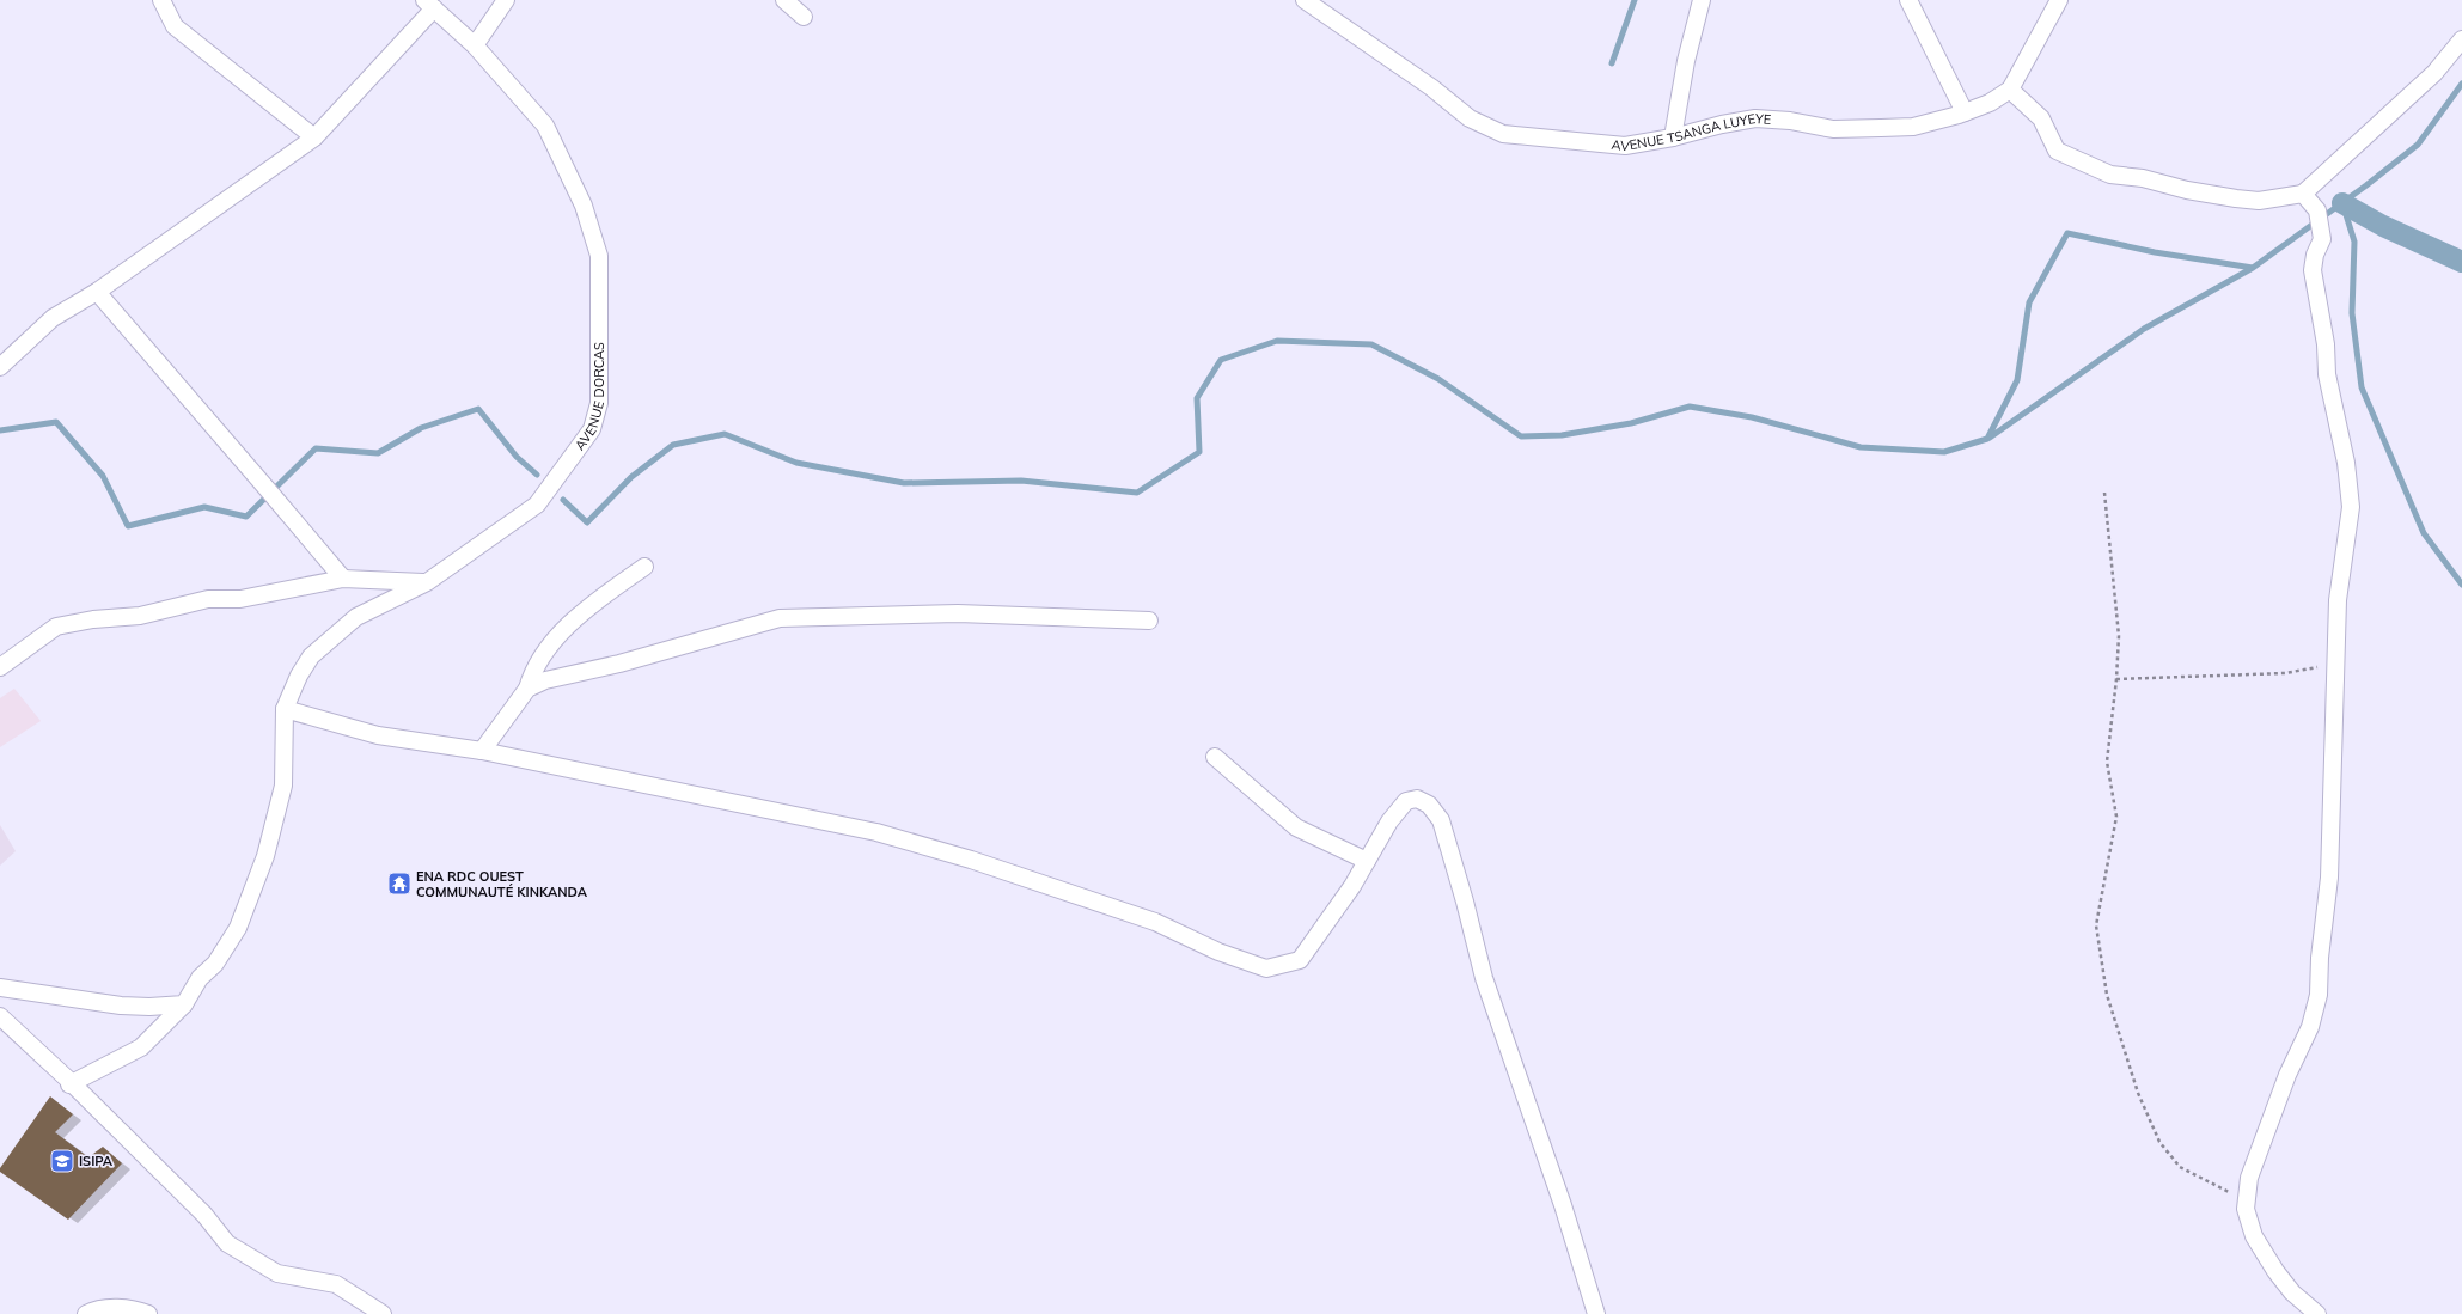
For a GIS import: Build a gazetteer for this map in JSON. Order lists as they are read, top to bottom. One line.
{"streets":{"street":["AVENUE TSANGA LUYEYE","AVENUE DORCAS"]},"places":{"temple":["ENA RDC OUEST COMMUNAUTÉ KINKANDA"],"school or university":["ISIPA"]}}
